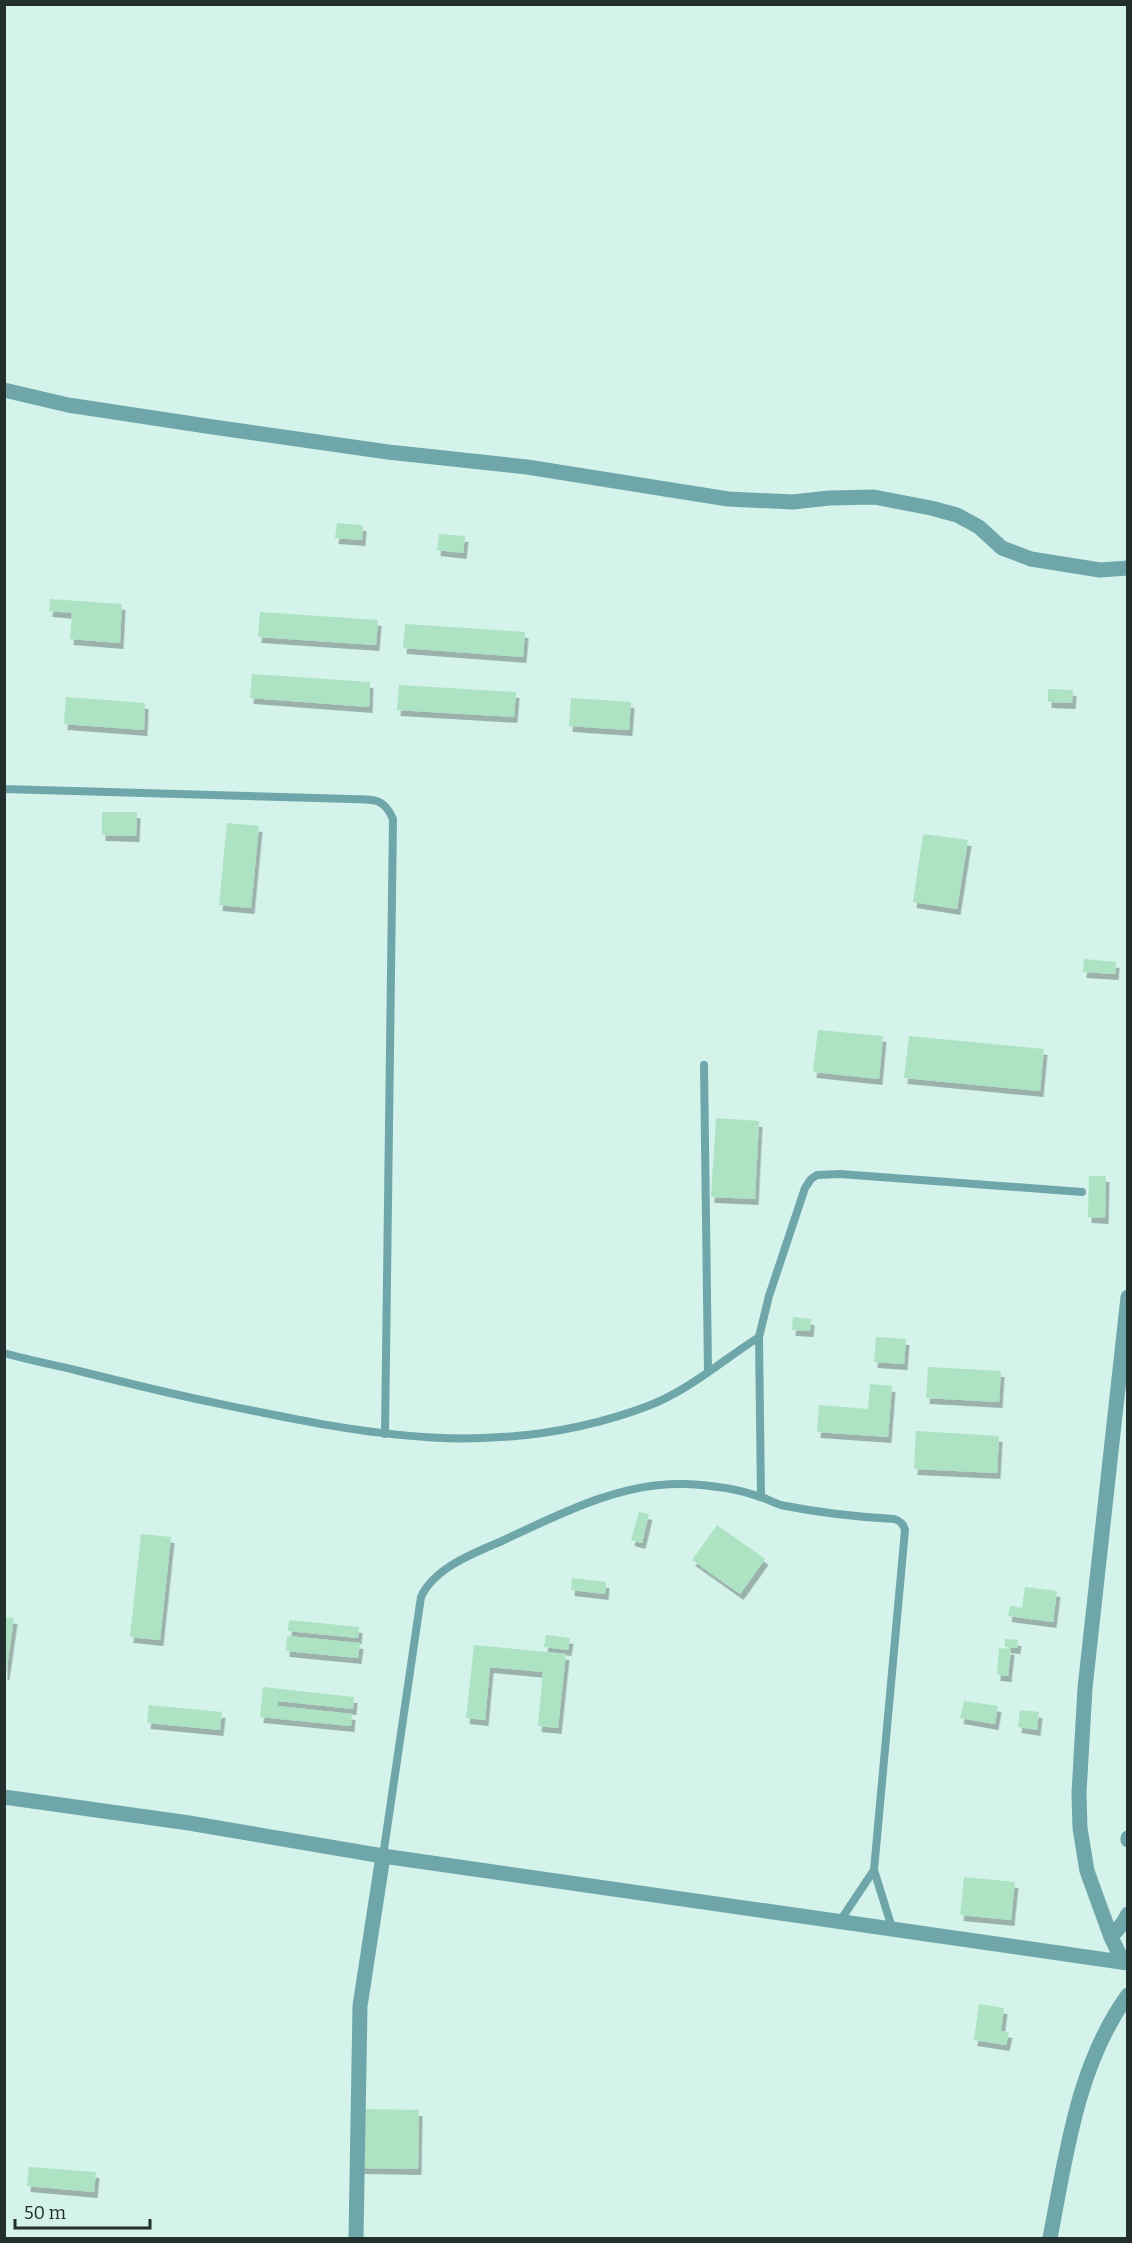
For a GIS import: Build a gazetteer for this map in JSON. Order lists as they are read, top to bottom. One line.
{"scale_bar":"50 m"}
